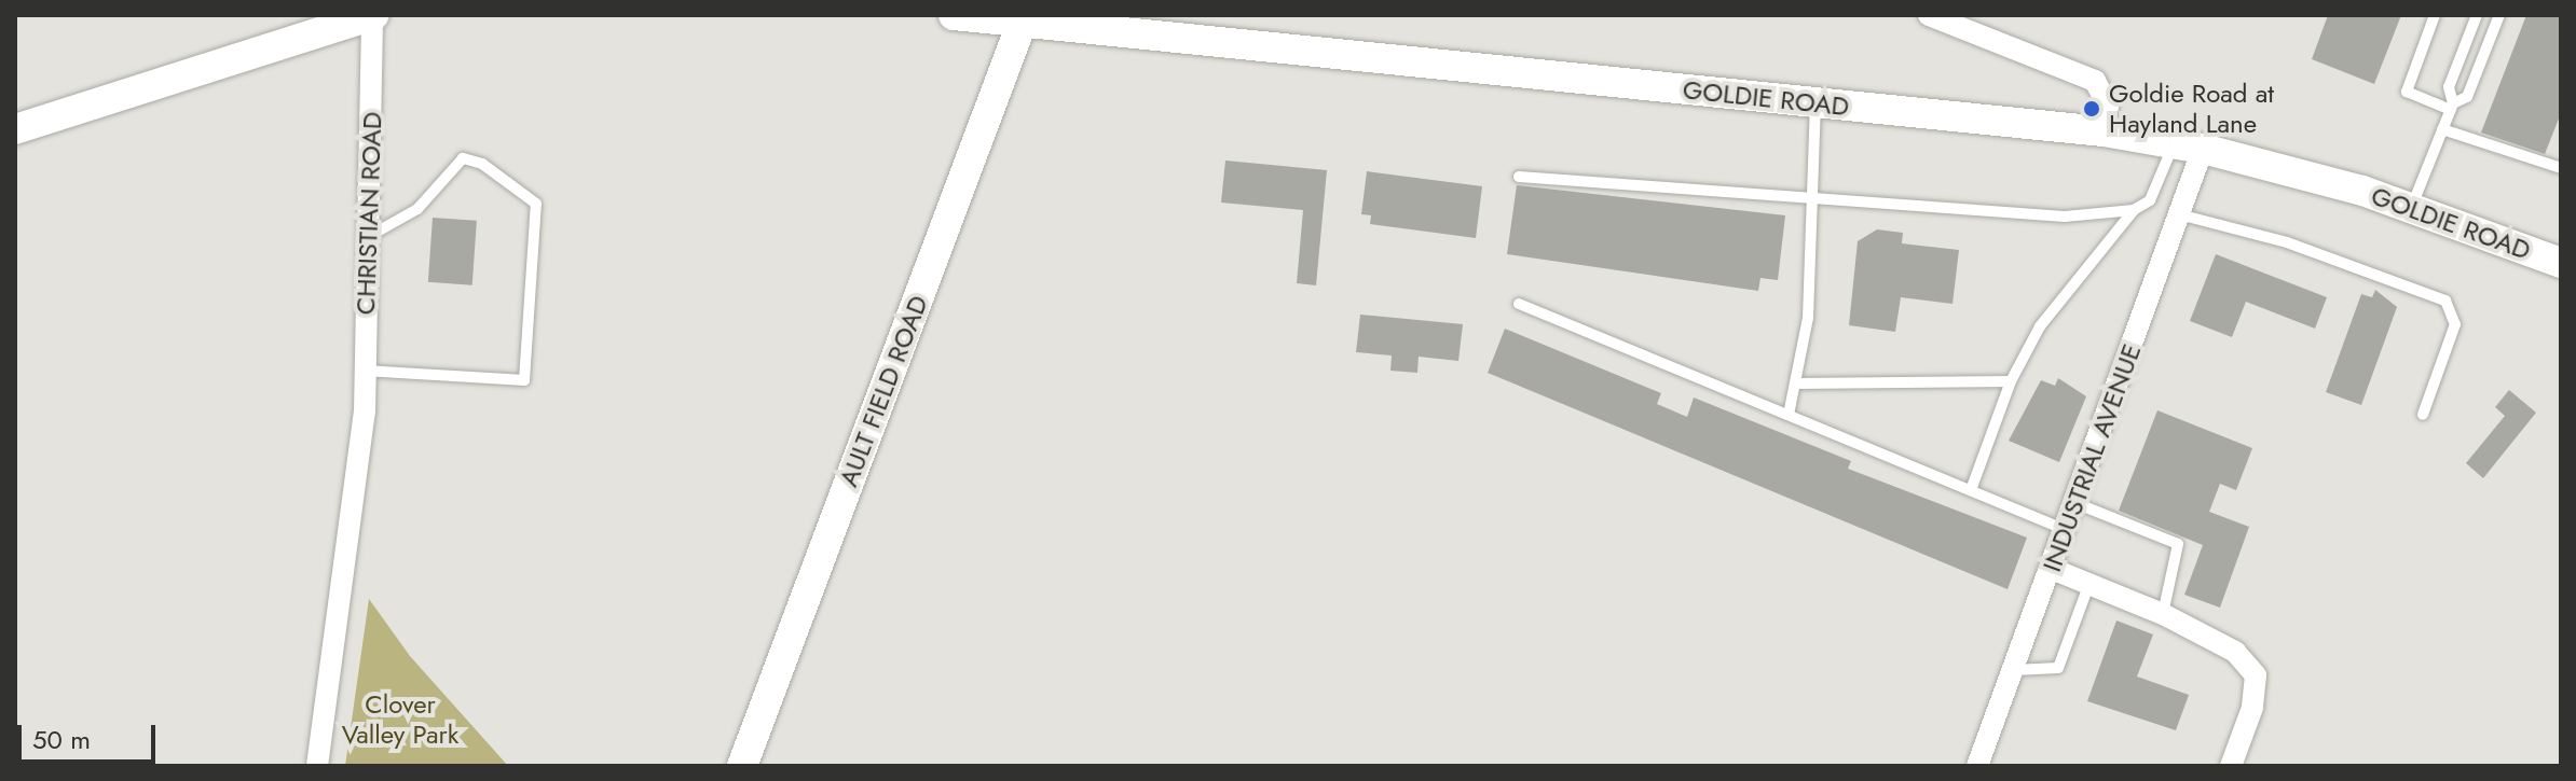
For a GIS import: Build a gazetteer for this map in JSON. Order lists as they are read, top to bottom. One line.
{"streets":{"street":["GOLDIE ROAD","CHRISTIAN ROAD","AULT FIELD ROAD","INDUSTRIAL AVENUE"]},"crossings":[["GOLDIE ROAD","AULT FIELD ROAD"],["GOLDIE ROAD","INDUSTRIAL AVENUE"]],"parks":["Clover Valley Park"],"places":["Goldie Road at Hayland Lane"],"scale_bar":"50 m"}
